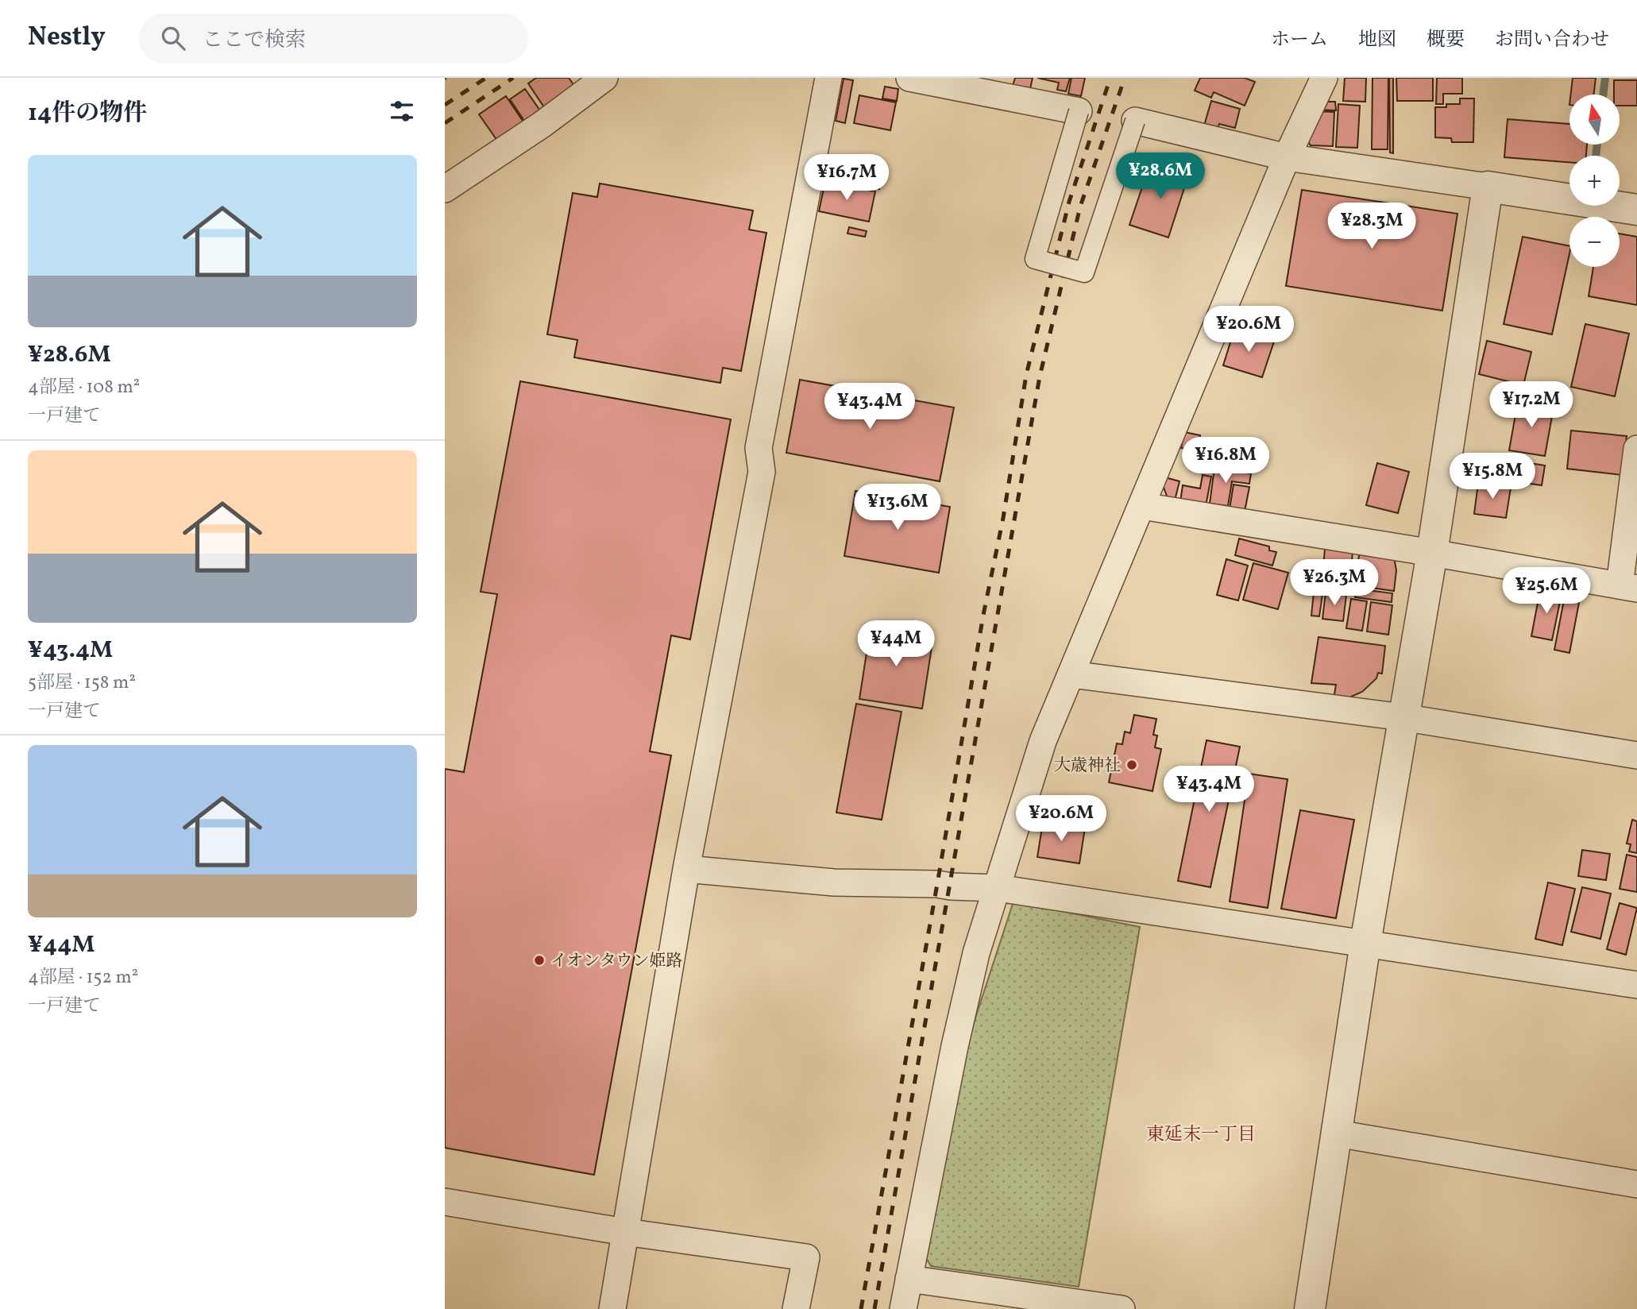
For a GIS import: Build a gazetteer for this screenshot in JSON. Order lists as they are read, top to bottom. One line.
{"districts":["東延末一丁目"],"places":["大歳神社","イオンタウン姫路"],"north":"top","page":{"header":"Nestly","search":"ここで検索","nav":["ホーム","地図","概要","お問い合わせ"],"heading":"14件の物件","map_buttons":["+","−"],"list":[{"name":"¥28.6M","note":"4部屋 · 108 m² · 一戸建て"},{"name":"¥43.4M","note":"5部屋 · 158 m² · 一戸建て"},{"name":"¥44M","note":"4部屋 · 152 m² · 一戸建て"}],"price":["¥28.6M","¥16.7M","¥28.3M","¥20.6M","¥17.2M","¥43.4M","¥16.8M","¥15.8M","¥13.6M","¥26.3M","¥25.6M","¥44M","¥43.4M","¥20.6M"]}}
